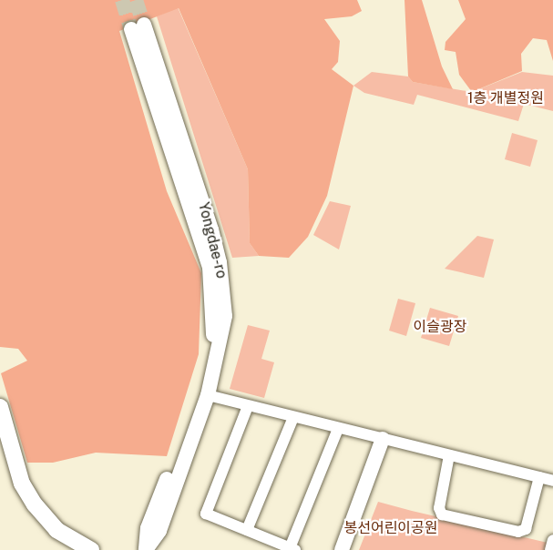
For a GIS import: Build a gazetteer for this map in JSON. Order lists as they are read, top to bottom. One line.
{"streets":{"street":["Yongdae-ro"]},"parks":["1층 개별정원","이슬광장","봉선어린이공원"]}
